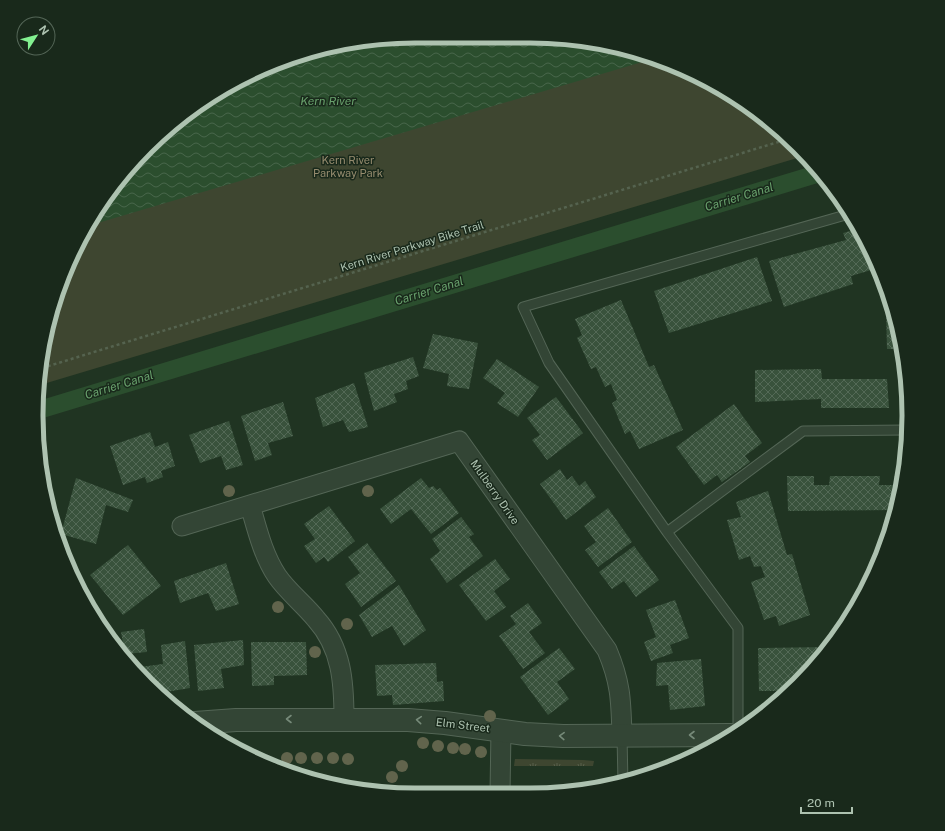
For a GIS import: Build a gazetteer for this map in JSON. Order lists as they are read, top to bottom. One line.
{"streets":{"street":["Mulberry Drive","Elm Street"],"path":["Kern River Parkway Bike Trail"]},"crossings":[["Mulberry Drive","Elm Street"]],"one_way":["Elm Street"],"water":["Kern River","Carrier Canal"],"parks":["Kern River Parkway Park"],"scale_bar":"20 m","north":"top right"}
